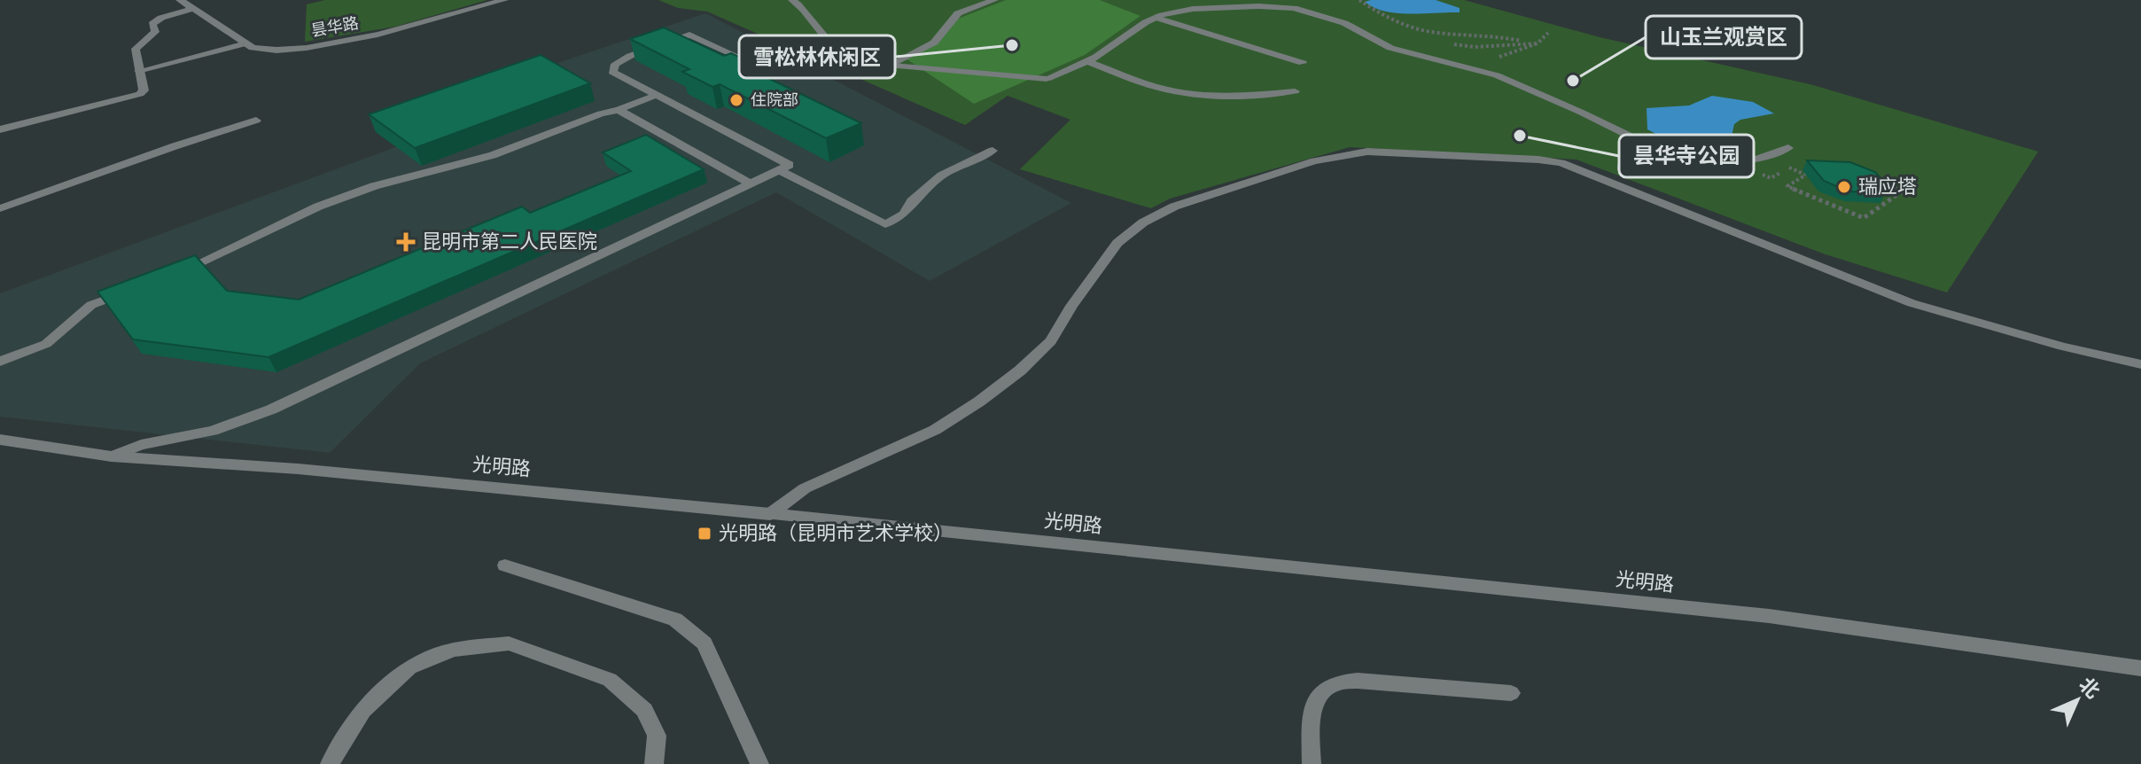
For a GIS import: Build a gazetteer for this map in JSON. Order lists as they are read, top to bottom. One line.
{"streets":{"street":["昙华路","光明路"]},"places":{"other":["雪松林休闲区","山玉兰观赏区","住院部","昙华寺公园","瑞应塔"],"health":["昆明市第二人民医院"],"transit":["光明路（昆明市艺术学校）"]},"north":"top right"}
